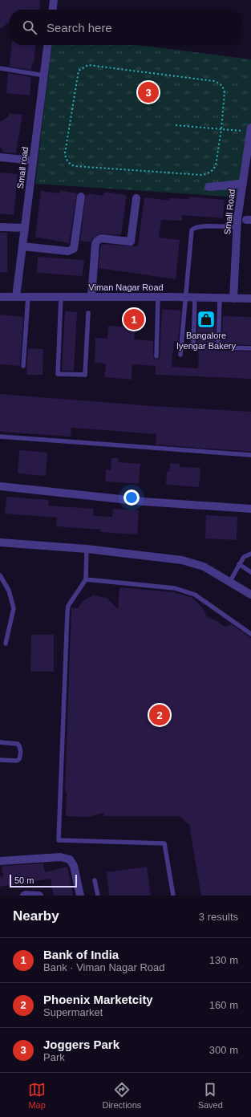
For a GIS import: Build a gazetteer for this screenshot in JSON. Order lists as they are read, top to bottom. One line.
{"streets":{"street":["Small road","Small Road","Viman Nagar Road"]},"crossings":[["Small road","Viman Nagar Road"],["Small Road","Viman Nagar Road"]],"places":{"shop":["Bangalore Iyengar Bakery"]},"scale_bar":"50 m","page":{"search":"Search here","pins":["3","1","2"],"scale":"50 m","heading":["Nearby","3 results"],"list":[{"mark":"1","name":"Bank of India","note":"Bank · Viman Nagar Road","value":"130 m"},{"mark":"2","name":"Phoenix Marketcity","note":"Supermarket","value":"160 m"},{"mark":"3","name":"Joggers Park","note":"Park","value":"300 m"}],"nav":["Map","Directions","Saved"]}}
